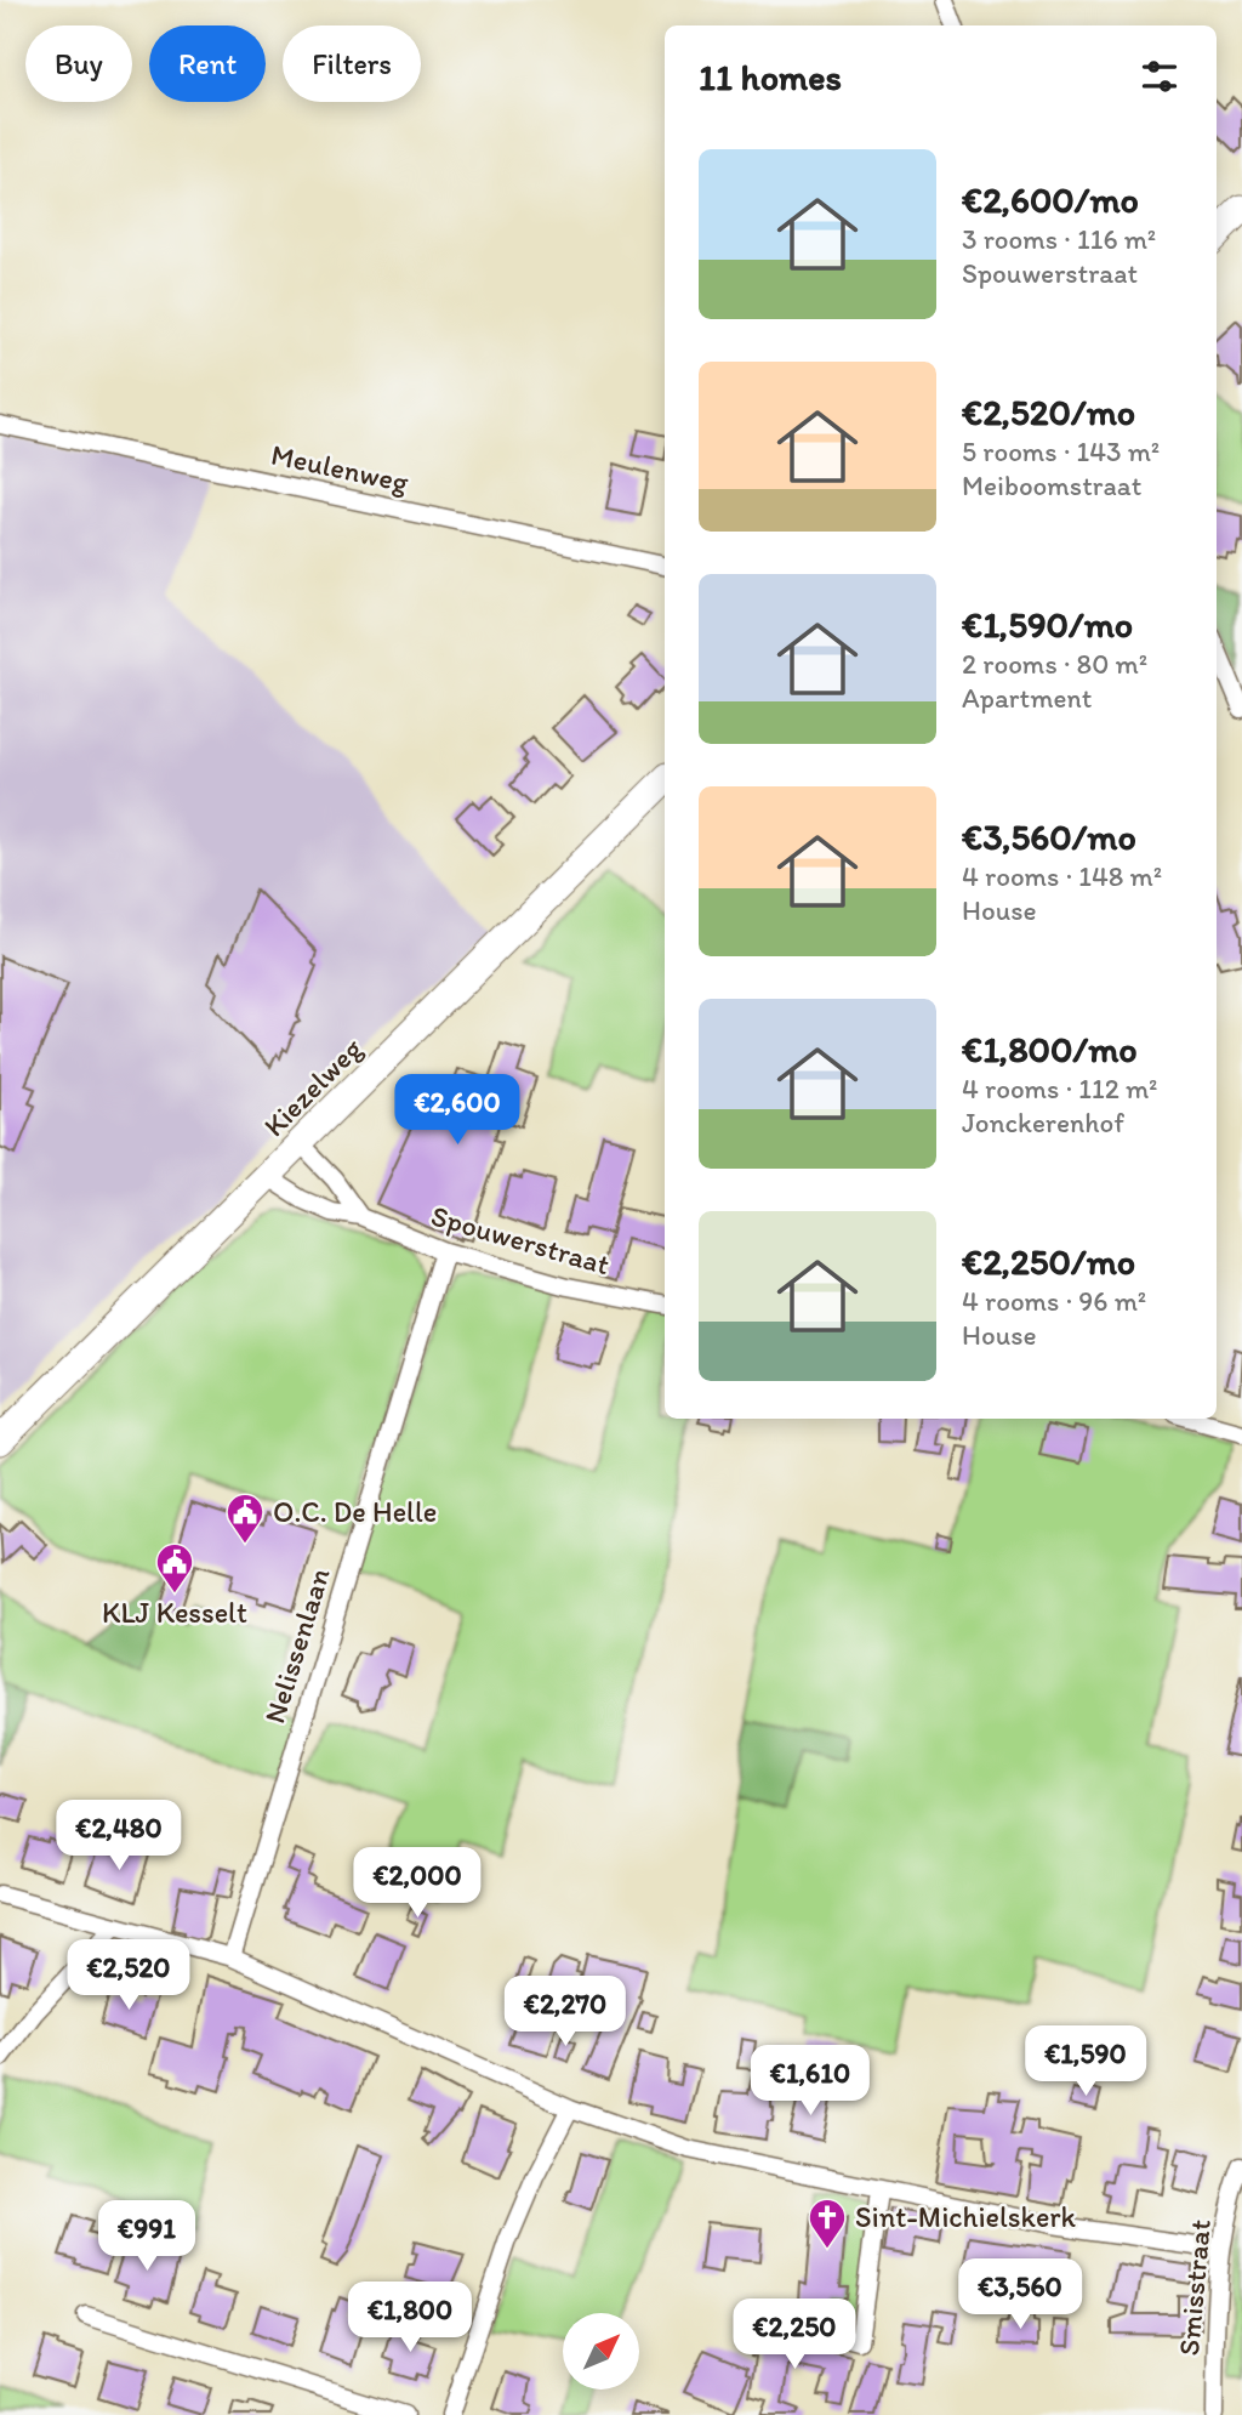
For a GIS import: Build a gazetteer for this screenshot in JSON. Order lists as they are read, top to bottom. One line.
{"streets":{"main road":["Kiezelweg"],"street":["Meulenweg","Spouwerstraat","Nelissenlaan","Smisstraat"]},"crossings":[["Kiezelweg","Spouwerstraat"],["Spouwerstraat","Nelissenlaan"]],"places":{"public building":["O.C. De Helle","KLJ Kesselt"],"church":["Sint-Michielskerk"]},"north":"top right","page":{"chip":["Buy","Rent","Filters"],"heading":"11 homes","list":[{"name":"€2,600/mo","note":"3 rooms · 116 m² · Spouwerstraat"},{"name":"€2,520/mo","note":"5 rooms · 143 m² · Meiboomstraat"},{"name":"€1,590/mo","note":"2 rooms · 80 m² · Apartment"},{"name":"€3,560/mo","note":"4 rooms · 148 m² · House"},{"name":"€1,800/mo","note":"4 rooms · 112 m² · Jonckerenhof"},{"name":"€2,250/mo","note":"4 rooms · 96 m² · House"}],"price":["€2,600","€2,480","€2,000","€2,520","€2,270","€1,590","€1,610","€991","€3,560","€1,800","€2,250"]}}
